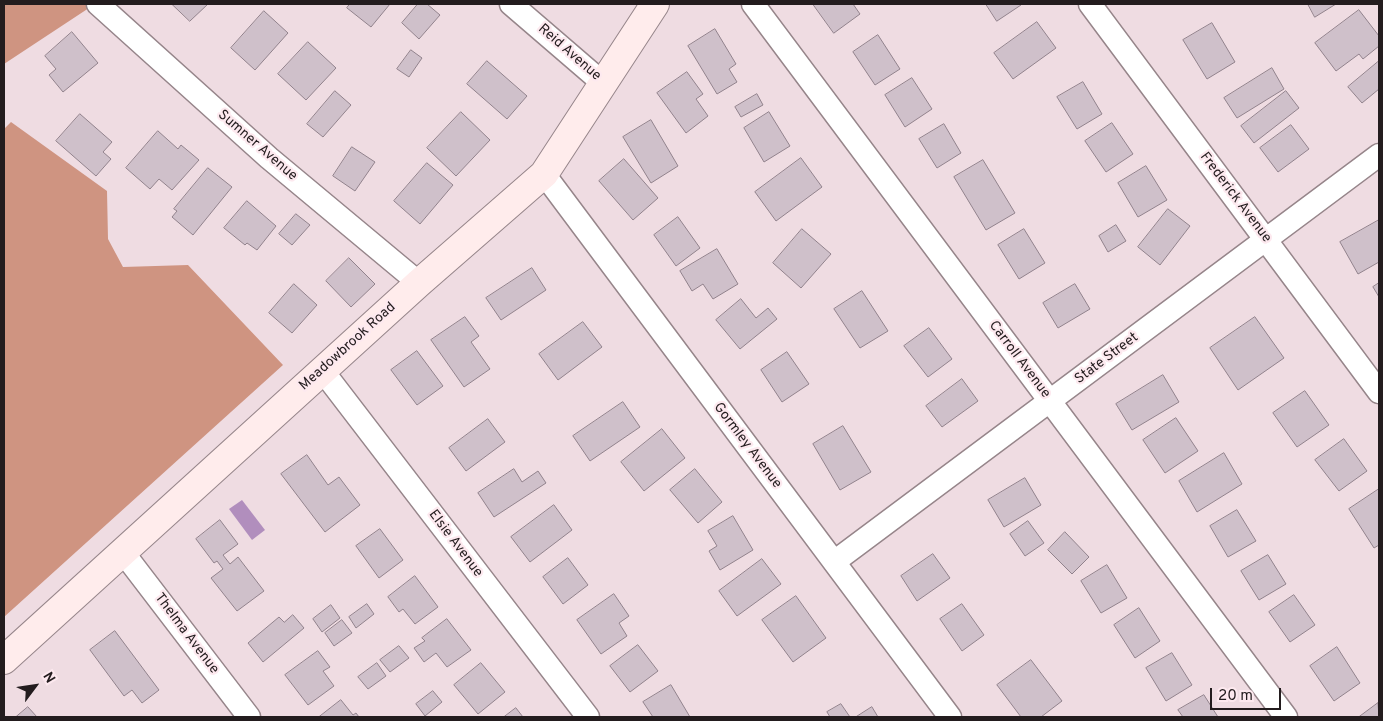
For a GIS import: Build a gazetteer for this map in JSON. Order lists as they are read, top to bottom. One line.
{"streets":{"street":["Reid Avenue","Sumner Avenue","Frederick Avenue","Meadowbrook Road","State Street","Carroll Avenue","Gormley Avenue","Elsie Avenue","Thelma Avenue"]},"crossings":[["Reid Avenue","Meadowbrook Road"],["Sumner Avenue","Meadowbrook Road"],["Frederick Avenue","State Street"],["Meadowbrook Road","Gormley Avenue"],["Meadowbrook Road","Elsie Avenue"],["Meadowbrook Road","Thelma Avenue"],["State Street","Carroll Avenue"],["State Street","Gormley Avenue"]],"scale_bar":"20 m","north":"top right"}
